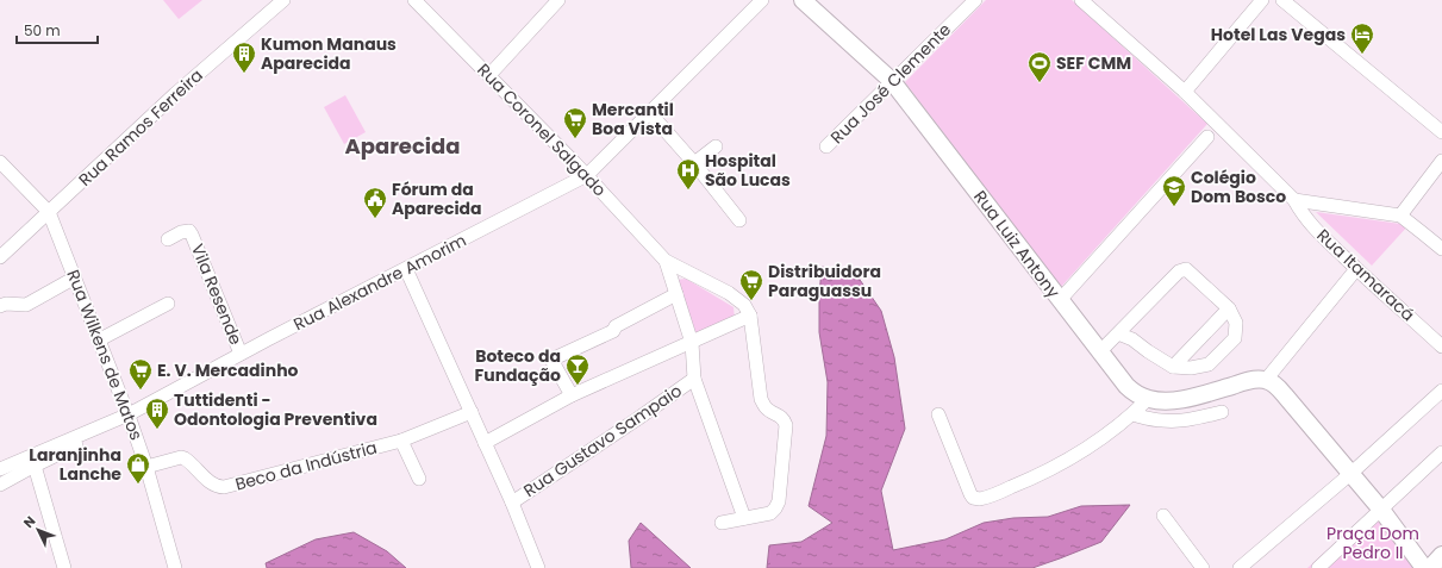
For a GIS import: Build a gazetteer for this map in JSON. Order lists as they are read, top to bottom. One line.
{"streets":{"main road":["Rua Luiz Antony"],"street":["Rua José Clemente","Rua Ramos Ferreira","Rua Coronel Salgado","Rua Itamaracá","Rua Alexandre Amorim","Vila Resende","Rua Wilkens de Matos","Rua Gustavo Sampaio","Beco da Indústria"]},"crossings":[["Rua José Clemente","Rua Luiz Antony"],["Rua Ramos Ferreira","Rua Wilkens de Matos"],["Rua Coronel Salgado","Rua Alexandre Amorim"],["Rua Alexandre Amorim","Vila Resende"],["Rua Alexandre Amorim","Rua Wilkens de Matos"],["Rua Wilkens de Matos","Beco da Indústria"]],"districts":["Aparecida"],"parks":["Praça Dom Pedro II"],"places":{"hotel":["Hotel Las Vegas"],"building":["Kumon Manaus Aparecida","Tuttidenti - Odontologia Preventiva"],"sports":["SEF CMM"],"supermarket":["Mercantil Boa Vista","Distribuidora Paraguassu","E. V. Mercadinho"],"hospital":["Hospital São Lucas"],"school or university":["Colégio Dom Bosco"],"public building":["Fórum da Aparecida"],"bar":["Boteco da Fundação"],"shop":["Laranjinha Lanche"]},"scale_bar":"50 m","north":"top left"}
